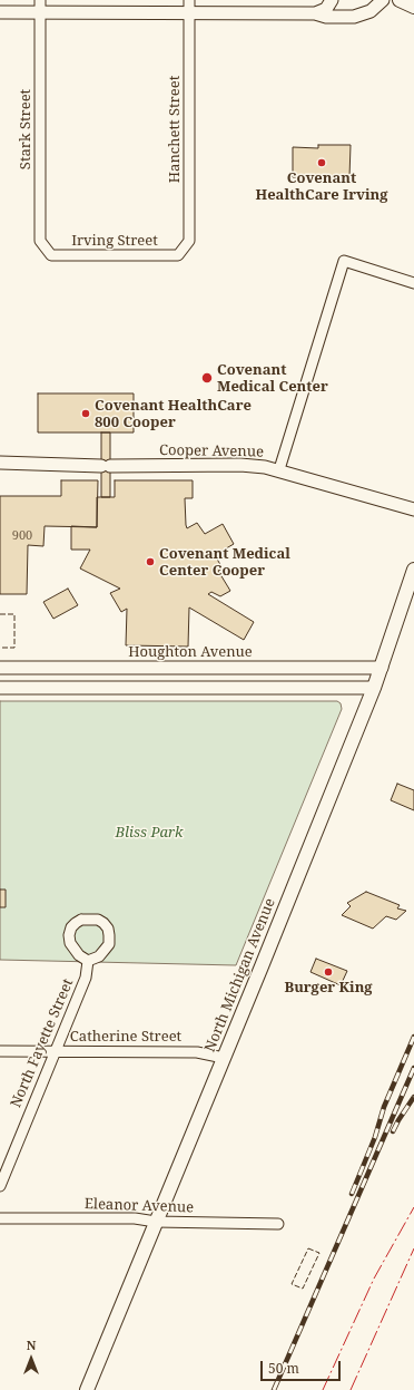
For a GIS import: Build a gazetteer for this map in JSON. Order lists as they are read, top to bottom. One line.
{"streets":{"main road":["North Michigan Avenue"],"street":["Stark Street","Hanchett Street","Irving Street","Cooper Avenue","Houghton Avenue","Catherine Street","North Fayette Street","Eleanor Avenue"]},"crossings":[["Stark Street","Irving Street"],["Hanchett Street","Irving Street"],["Houghton Avenue","North Michigan Avenue"],["North Michigan Avenue","Catherine Street"],["North Michigan Avenue","Eleanor Avenue"],["Catherine Street","North Fayette Street"]],"parks":["Bliss Park"],"places":["Covenant HealthCare Irving","Covenant Medical Center","Covenant HealthCare 800 Cooper","Covenant Medical Center Cooper","Burger King"],"house_numbers":["900"],"scale_bar":"50 m","north":"top"}
